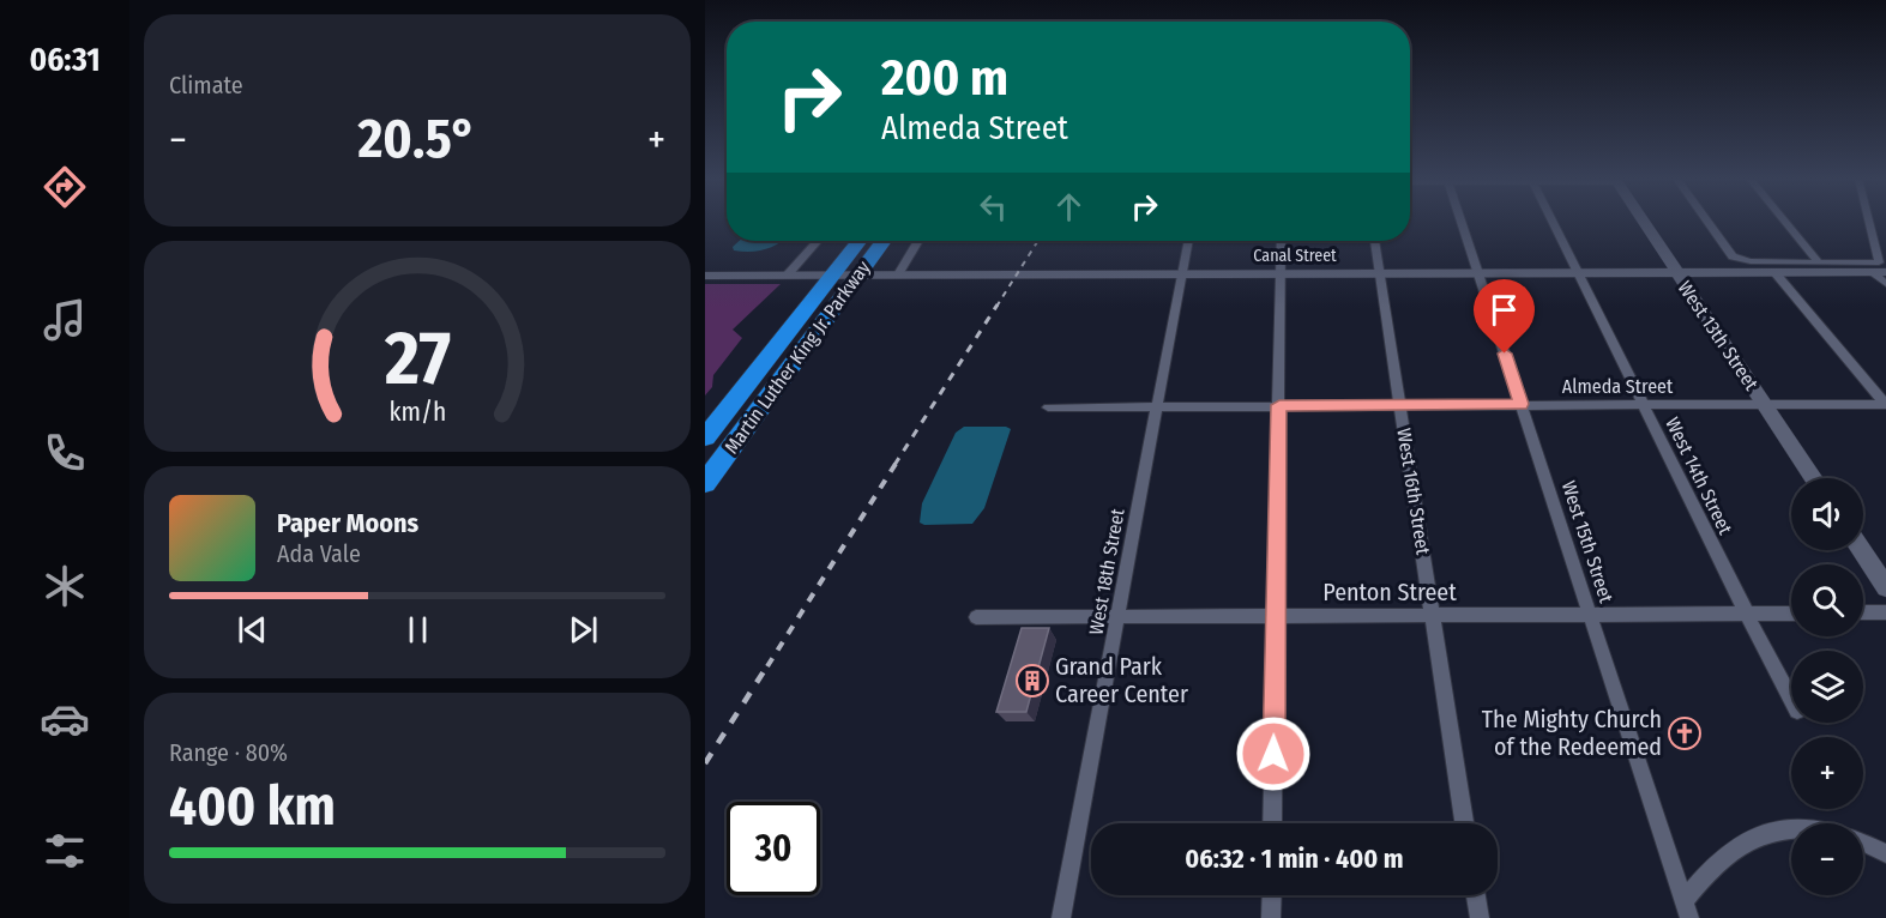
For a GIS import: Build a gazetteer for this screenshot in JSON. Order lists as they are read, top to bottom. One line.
{"streets":{"highway":["Martin Luther King Jr. Parkway"],"street":["Canal Street","West 13th Street","Almeda Street","West 14th Street","West 16th Street","West 15th Street","West 18th Street","Penton Street"]},"crossings":[["Canal Street","West 13th Street"],["Canal Street","Martin Luther King Jr. Parkway"],["Canal Street","West 14th Street"],["Canal Street","West 16th Street"],["Canal Street","West 15th Street"],["Canal Street","West 18th Street"],["West 13th Street","Almeda Street"],["Almeda Street","West 14th Street"],["Almeda Street","West 16th Street"],["Almeda Street","West 15th Street"],["Almeda Street","West 18th Street"],["West 14th Street","Penton Street"],["West 16th Street","Penton Street"],["West 15th Street","Penton Street"],["West 18th Street","Penton Street"]],"places":{"building":["Grand Park Career Center"],"church":["The Mighty Church of the Redeemed"]},"page":{"tabs":"06:31","tile":["Climate",["Range · 80%","400 km"]],"turn":["200 m","Almeda Street"],"heat":["−","20.5°","+"],"map_buttons":["+","−"],"song":["Paper Moons","Ada Vale"],"limit":"30","trip":"06:32 · 1 min · 400 m","gauge":["27","km/h"]}}
